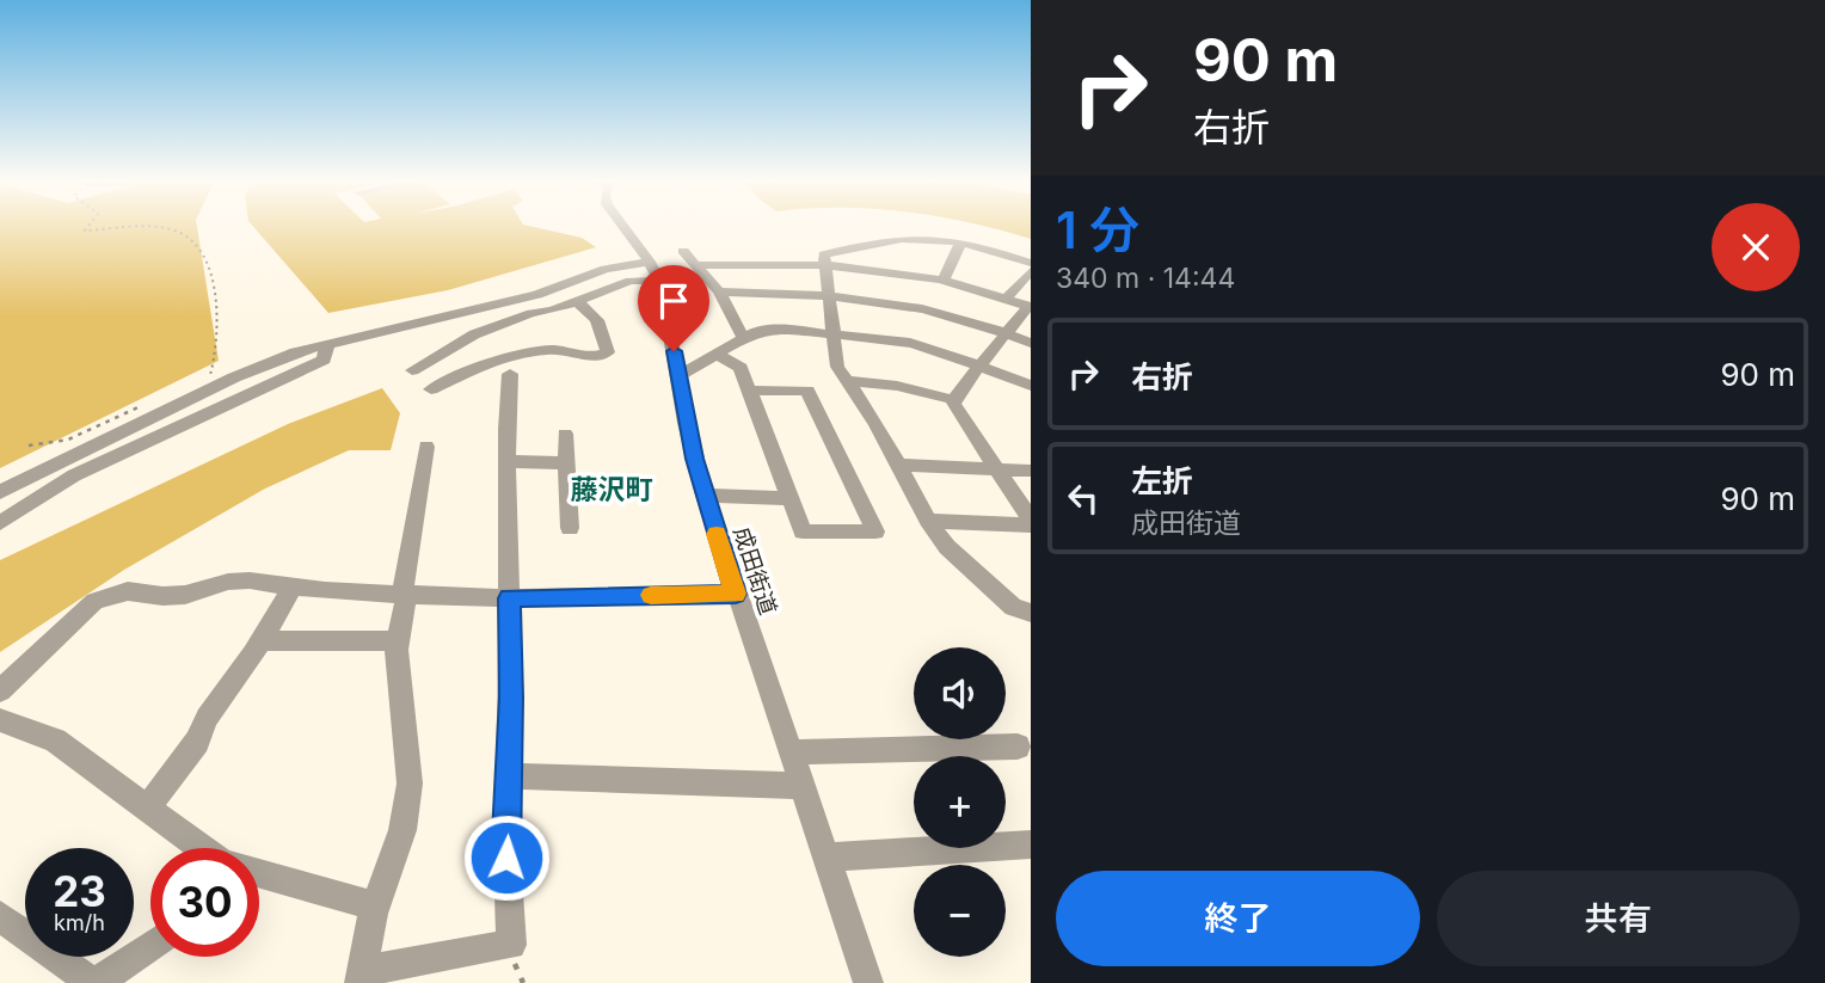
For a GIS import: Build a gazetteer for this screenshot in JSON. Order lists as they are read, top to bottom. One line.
{"streets":{"street":["成田街道"]},"districts":["藤沢町"],"page":{"turn":["90 m","右折"],"heading":["1 分","340 m · 14:44"],"list":[{"name":"右折","value":"90 m"},{"name":"左折","note":"成田街道","value":"90 m"}],"map_buttons":["+","−"],"speed":"23 km/h","limit":"30","buttons":["終了","共有"]}}
